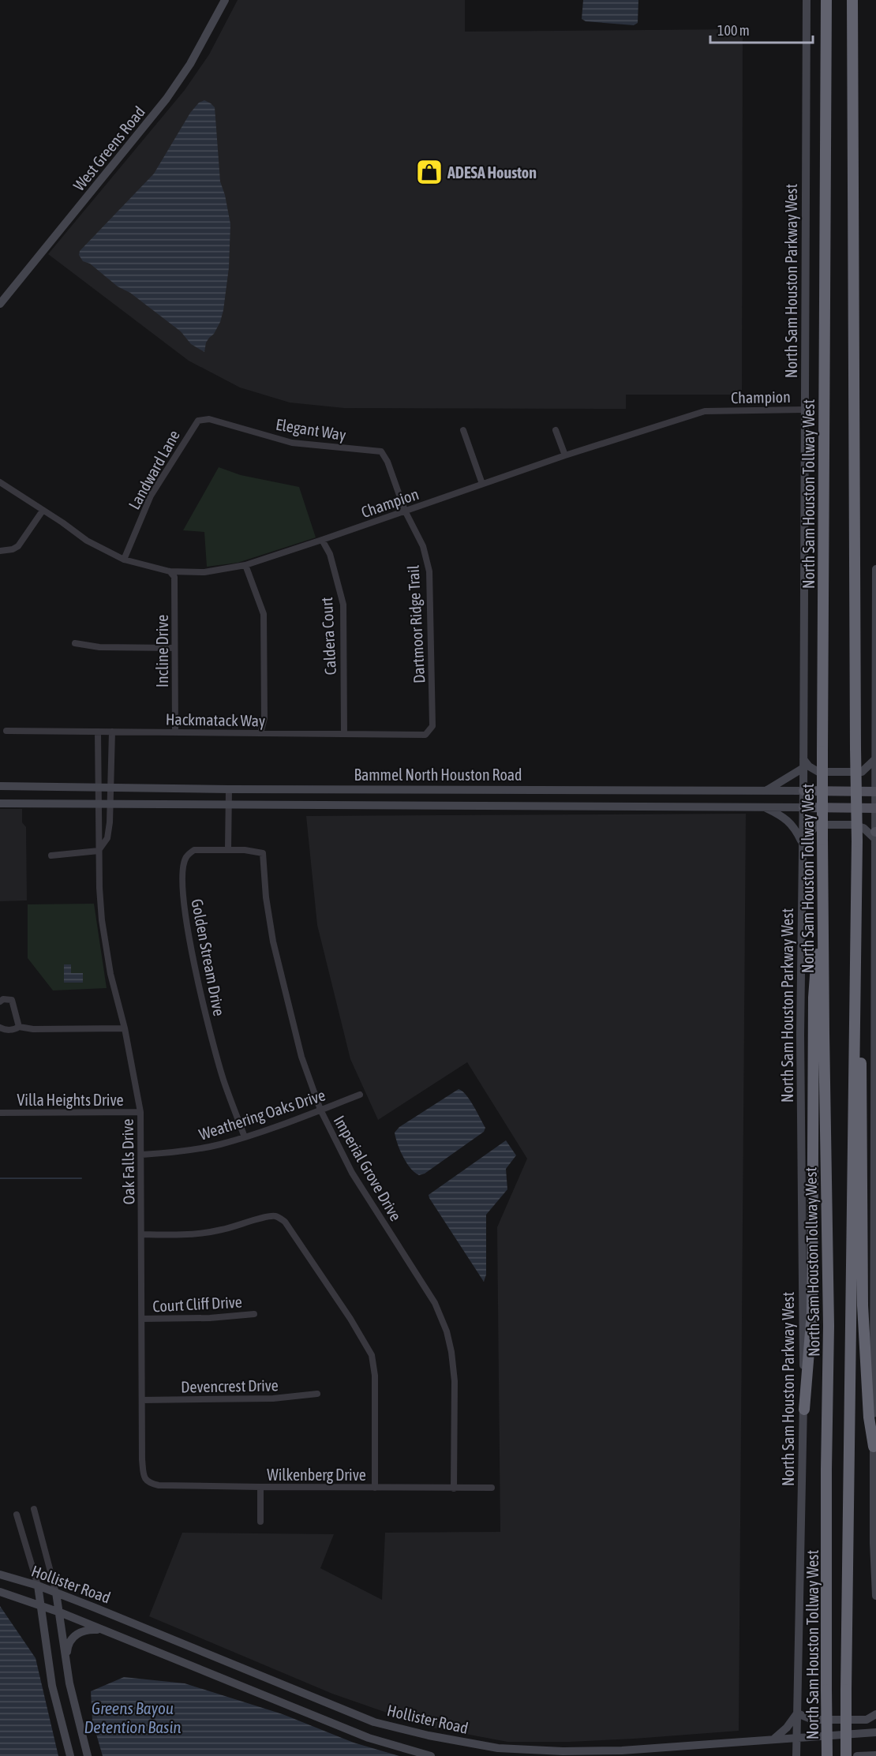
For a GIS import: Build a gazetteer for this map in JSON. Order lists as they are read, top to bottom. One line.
{"streets":{"highway":["North Sam Houston Tollway West"],"main road":["West Greens Road","North Sam Houston Parkway West","Bammel North Houston Road","Hollister Road"],"street":["Champion","Elegant Way","Landward Lane","Dartmoor Ridge Trail","Caldera Court","Incline Drive","Hackmatack Way","Golden Stream Drive","Villa Heights Drive","Weathering Oaks Drive","Oak Falls Drive","Imperial Grove Drive","Court Cliff Drive","Devencrest Drive","Wilkenberg Drive"]},"crossings":[["North Sam Houston Parkway West","Champion"],["North Sam Houston Parkway West","Bammel North Houston Road"],["North Sam Houston Parkway West","Hollister Road"],["Champion","Landward Lane"],["Champion","Dartmoor Ridge Trail"],["Champion","Caldera Court"],["Champion","Incline Drive"],["Elegant Way","Landward Lane"],["Elegant Way","Dartmoor Ridge Trail"],["Dartmoor Ridge Trail","Hackmatack Way"],["Caldera Court","Hackmatack Way"],["Incline Drive","Hackmatack Way"],["Hackmatack Way","Oak Falls Drive"],["Bammel North Houston Road","Oak Falls Drive"],["Golden Stream Drive","Weathering Oaks Drive"],["Golden Stream Drive","Imperial Grove Drive"],["Villa Heights Drive","Oak Falls Drive"],["Weathering Oaks Drive","Oak Falls Drive"],["Weathering Oaks Drive","Imperial Grove Drive"],["Oak Falls Drive","Court Cliff Drive"],["Oak Falls Drive","Devencrest Drive"],["Oak Falls Drive","Wilkenberg Drive"],["Imperial Grove Drive","Wilkenberg Drive"]],"water":["Greens Bayou Detention Basin"],"places":{"shop":["ADESA Houston"]},"scale_bar":"100 m"}
